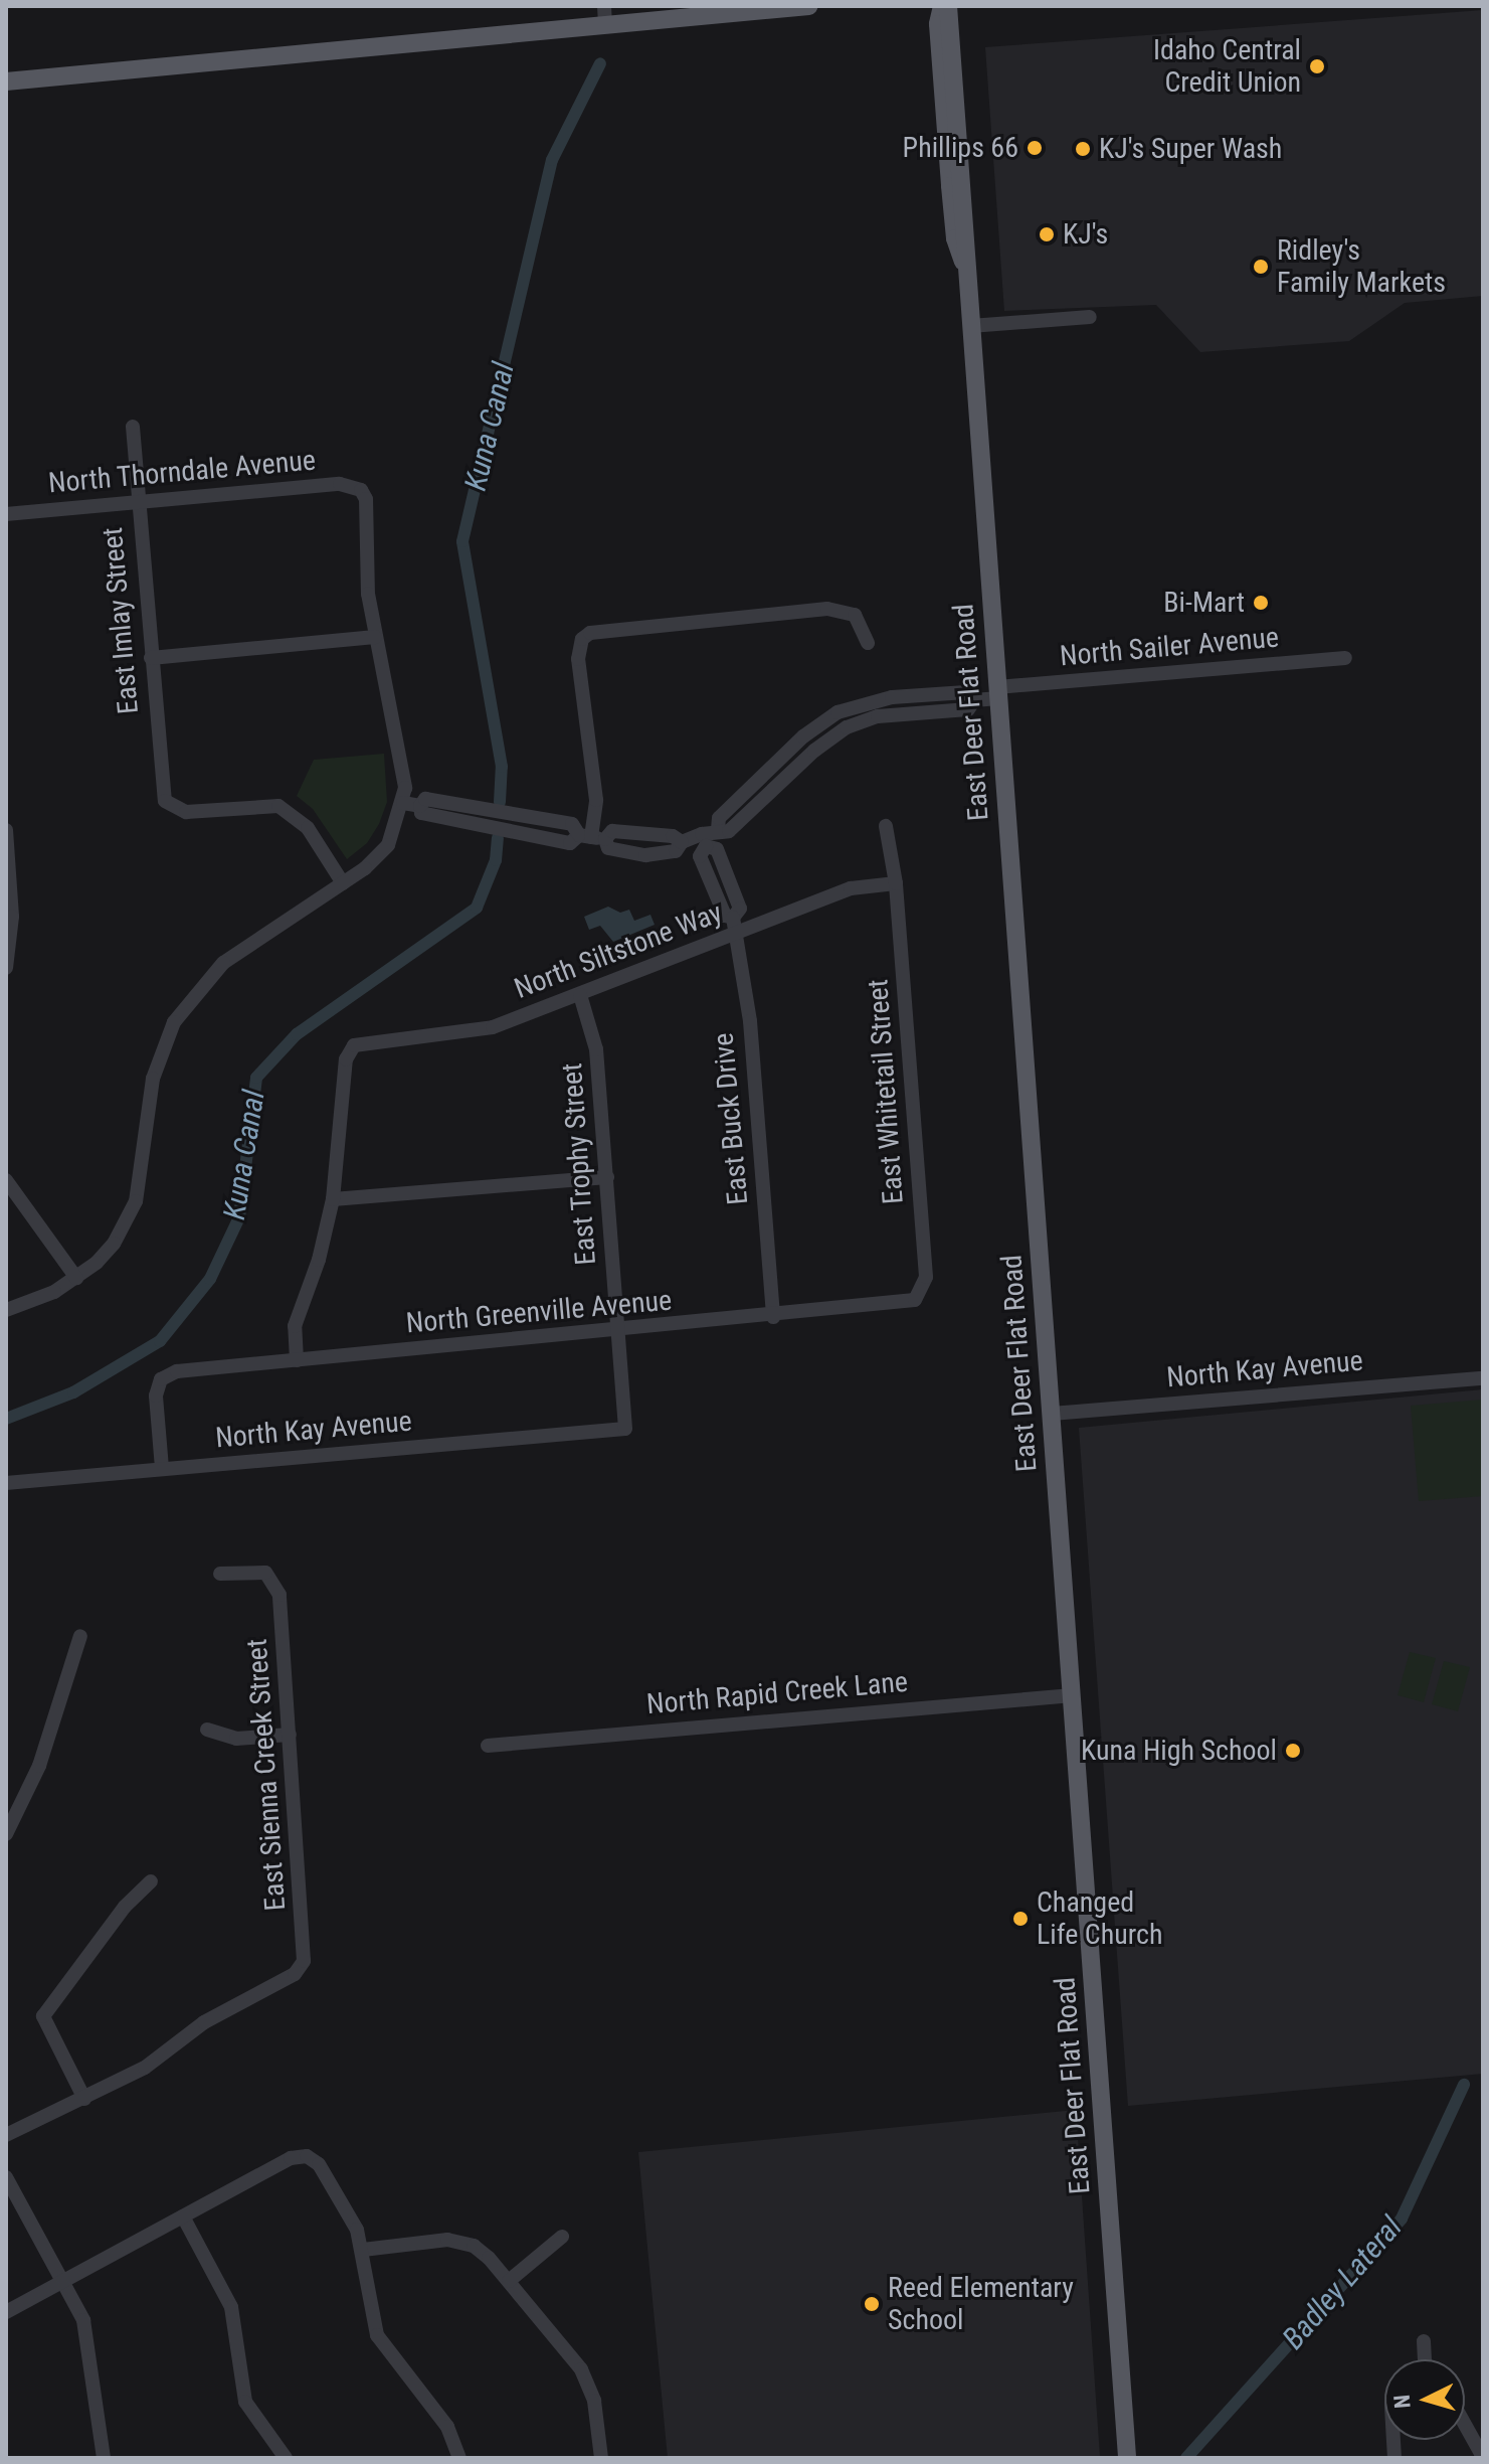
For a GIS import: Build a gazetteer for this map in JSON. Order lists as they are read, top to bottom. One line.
{"streets":{"main road":["East Deer Flat Road"],"street":["North Thorndale Avenue","East Imlay Street","North Sailer Avenue","North Siltstone Way","East Whitetail Street","East Buck Drive","East Trophy Street","North Greenville Avenue","North Kay Avenue","North Rapid Creek Lane","East Sienna Creek Street"]},"crossings":[["North Thorndale Avenue","East Imlay Street"],["North Sailer Avenue","East Deer Flat Road"],["North Sailer Avenue","East Buck Drive"],["East Deer Flat Road","North Kay Avenue"],["East Deer Flat Road","North Rapid Creek Lane"],["North Siltstone Way","East Whitetail Street"],["North Siltstone Way","East Buck Drive"],["North Siltstone Way","East Trophy Street"],["East Whitetail Street","North Greenville Avenue"],["East Buck Drive","North Greenville Avenue"],["East Trophy Street","North Greenville Avenue"],["East Trophy Street","North Kay Avenue"],["North Greenville Avenue","North Kay Avenue"]],"water":["Kuna Canal","Badley Lateral"],"places":["Idaho Central Credit Union","Phillips 66","KJ's Super Wash","KJ's","Ridley's Family Markets","Bi-Mart","Kuna High School","Changed Life Church","Reed Elementary School"],"north":"left"}
